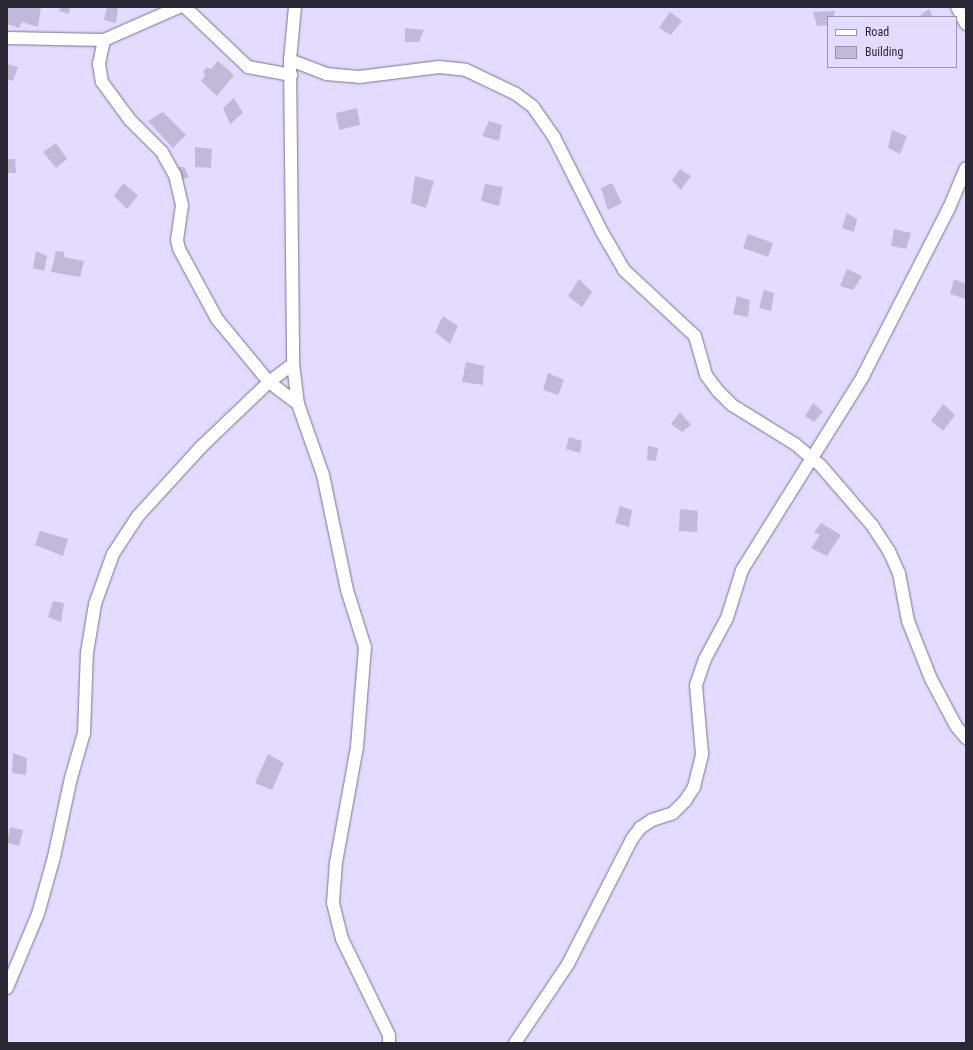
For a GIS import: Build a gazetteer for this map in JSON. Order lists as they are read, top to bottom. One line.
{"legend":["Road","Building"]}
